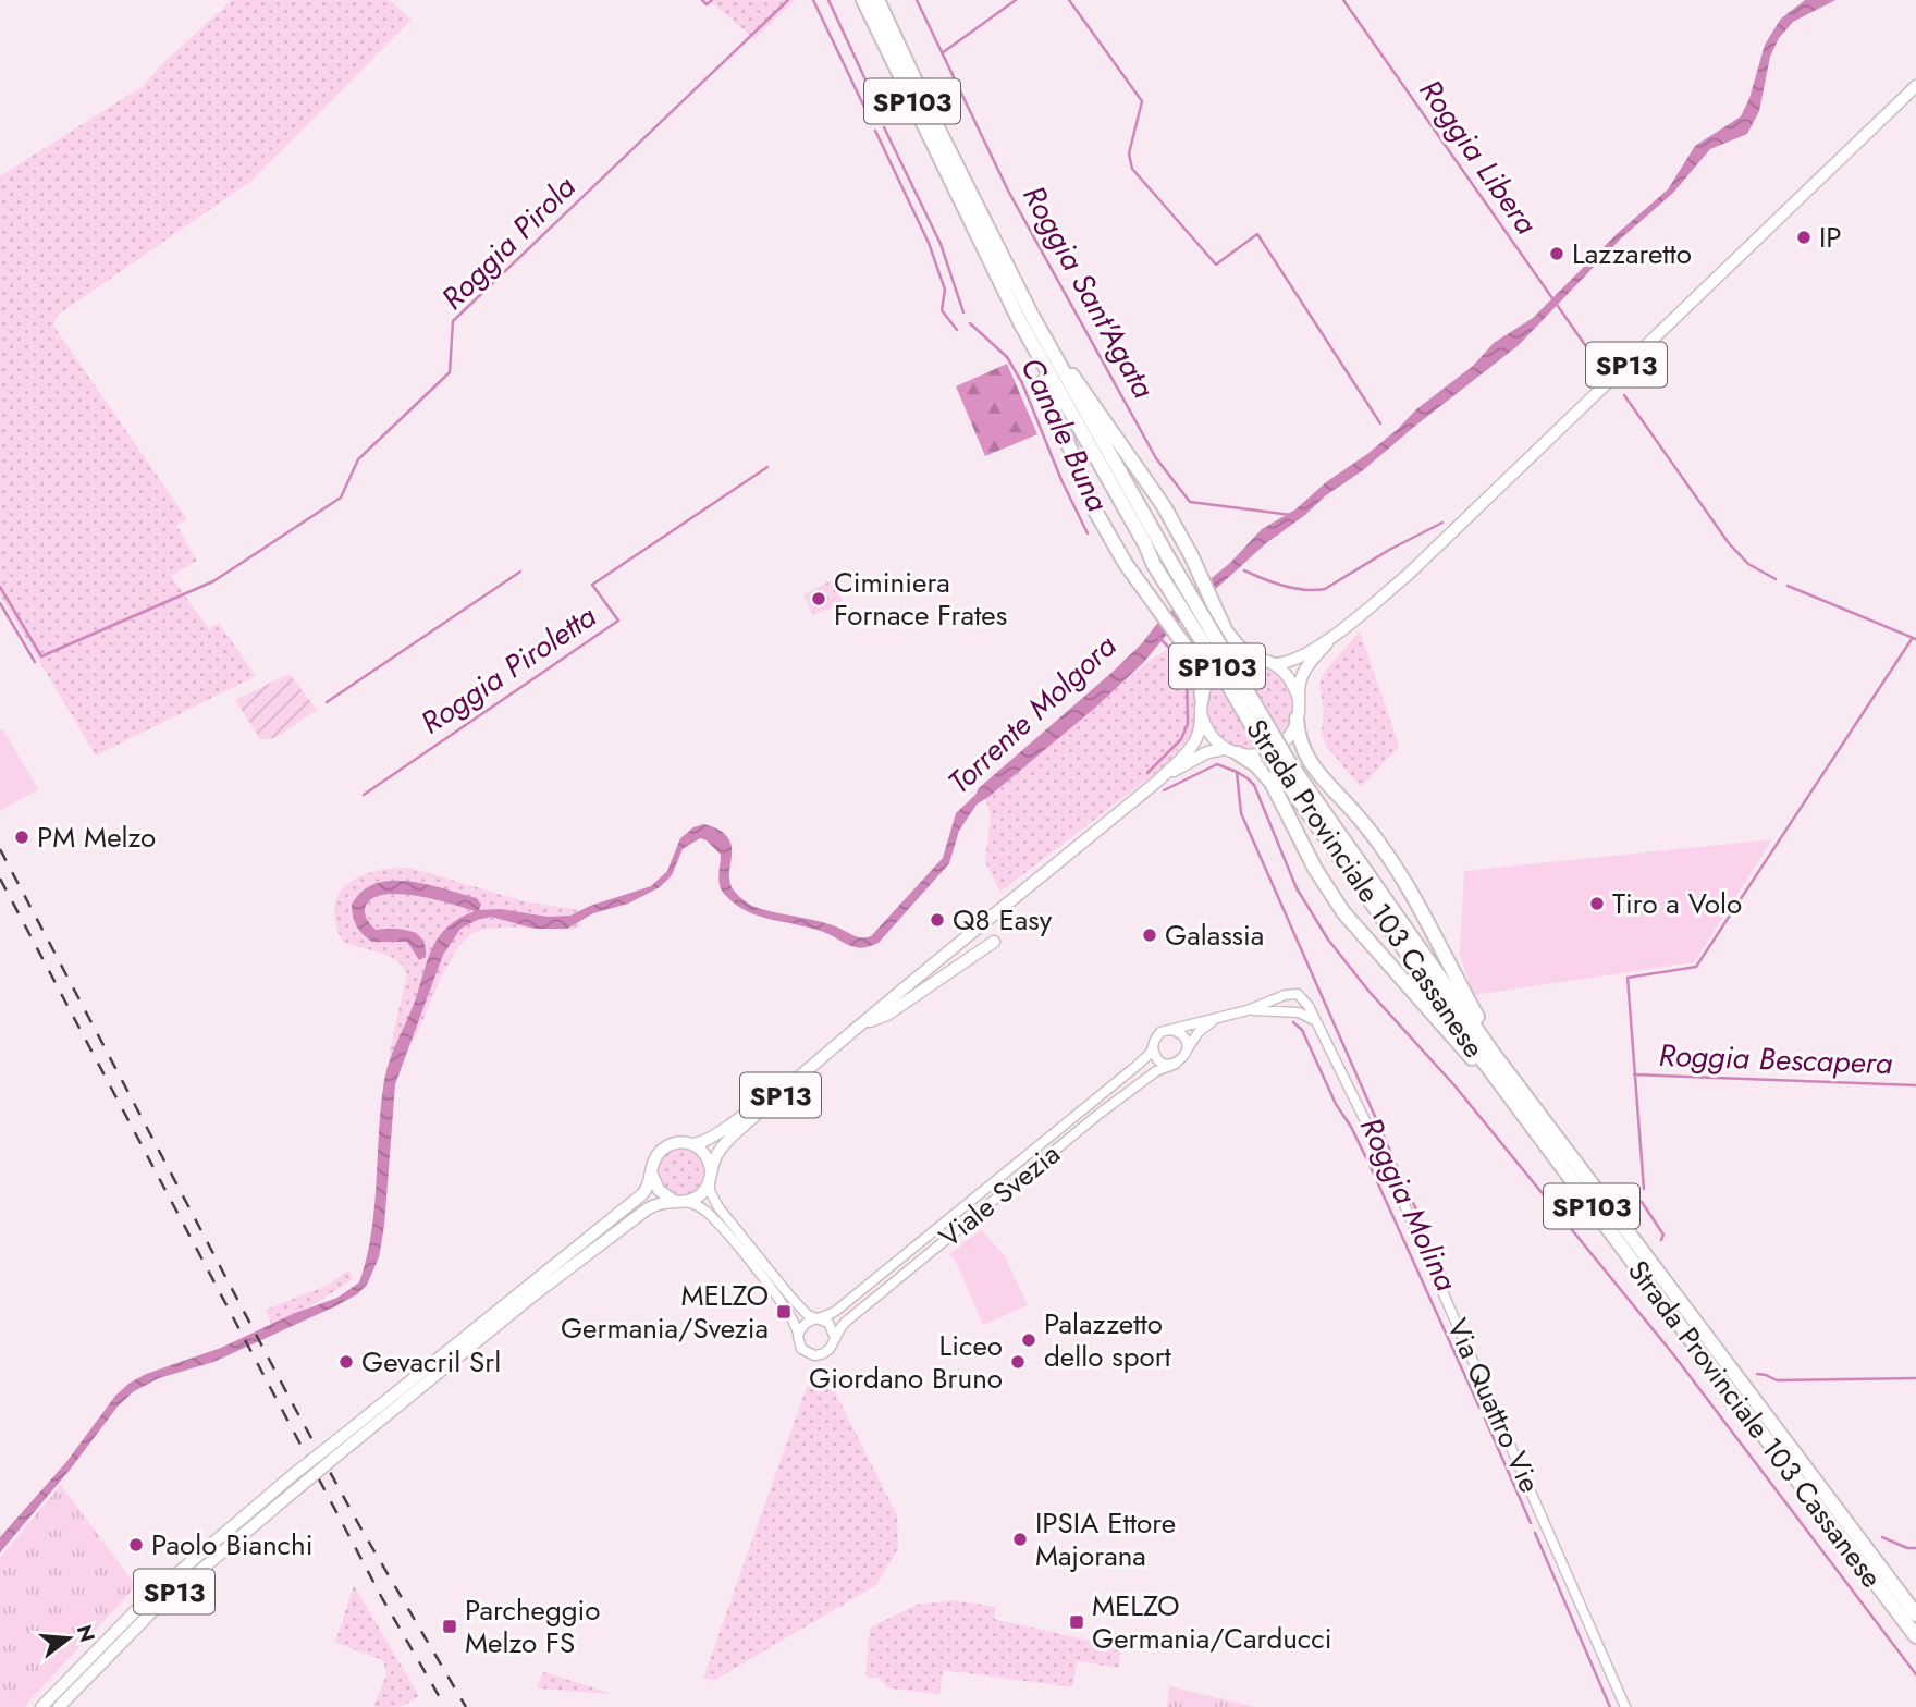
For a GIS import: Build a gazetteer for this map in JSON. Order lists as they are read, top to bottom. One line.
{"streets":{"highway":["SP103","Strada Provinciale 103 Cassanese"],"main road":["SP13"],"street":["Viale Svezia","Via Quattro Vie"]},"crossings":[["SP103","SP13"],["SP103","Strada Provinciale 103 Cassanese"],["Viale Svezia","Via Quattro Vie"]],"water":["Roggia Libera","Roggia Pirola","Roggia Sant'Agata","Canale Buna","Roggia Piroletta","Torrente Molgora","Roggia Bescapera","Roggia Molina"],"places":{"other":["IP","Lazzaretto","Ciminiera Fornace Frates","PM Melzo","Tiro a Volo","Q8 Easy","Galassia","Palazzetto dello sport","Gevacril Srl","Liceo Giordano Bruno","IPSIA Ettore Majorana","Paolo Bianchi"],"transit":["MELZO Germania/Svezia","MELZO Germania/Carducci","Parcheggio Melzo FS"]},"north":"right"}
